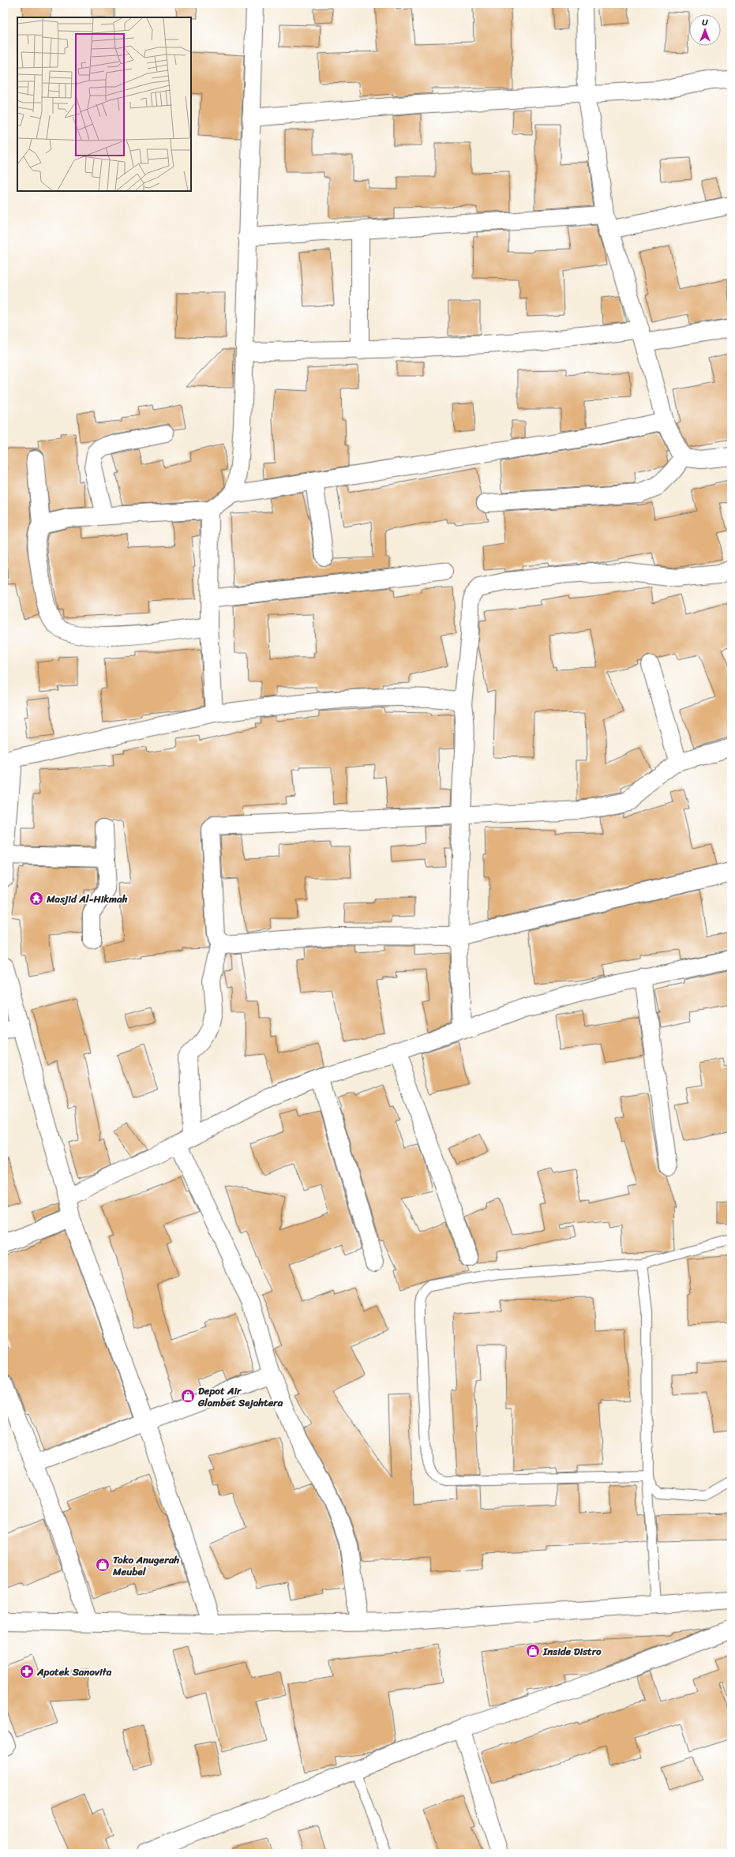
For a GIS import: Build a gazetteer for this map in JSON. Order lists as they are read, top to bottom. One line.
{"places":{"temple":["Masjid Al-Hikmah"],"shop":["Depot Air Glambet Sejahtera","Toko Anugerah Meubel","Inside Distro"],"pharmacy":["Apotek Sanovita"]},"north":"top"}
